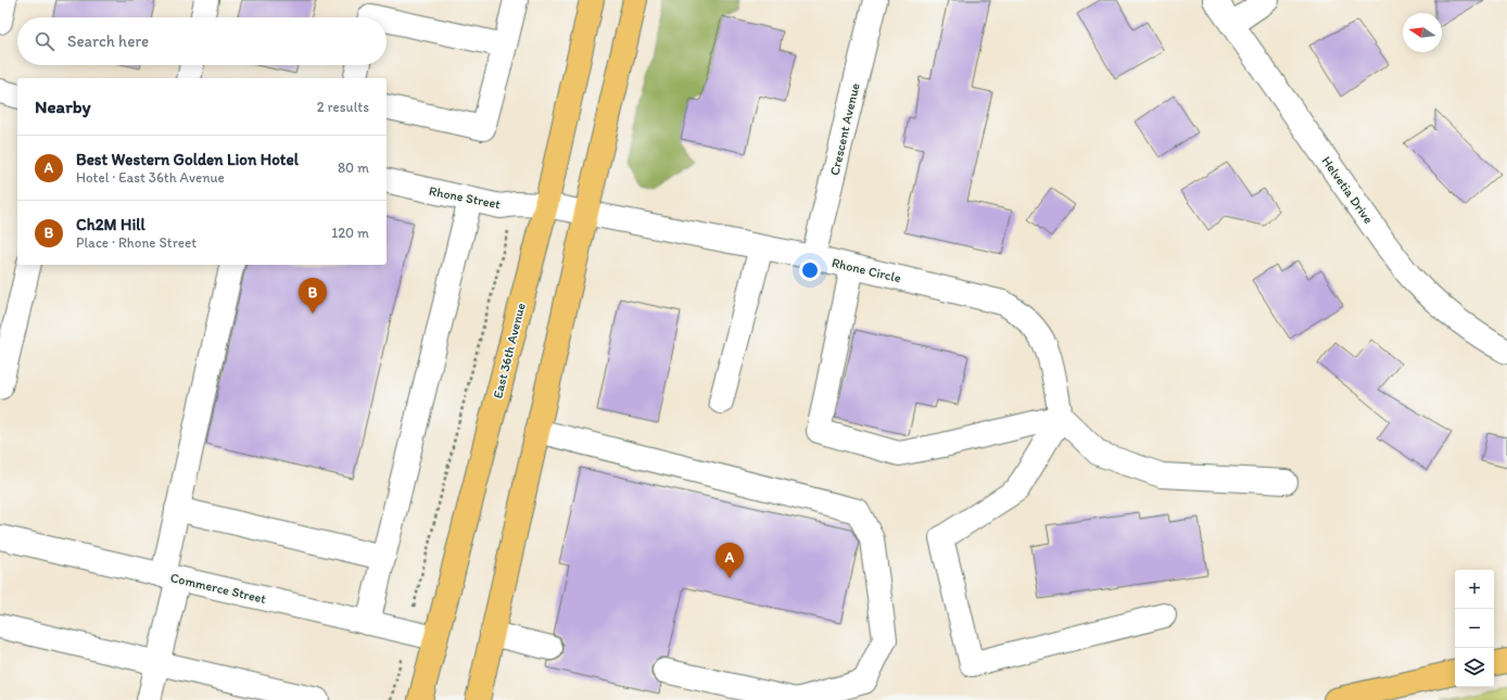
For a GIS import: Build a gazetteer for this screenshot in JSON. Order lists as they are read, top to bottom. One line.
{"streets":{"main road":["East 36th Avenue"],"street":["Crescent Avenue","Helvetia Drive","Rhone Street","Rhone Circle","Commerce Street"]},"crossings":[["Crescent Avenue","Rhone Circle"],["Rhone Street","Rhone Circle"],["Rhone Street","East 36th Avenue"],["Rhone Circle","East 36th Avenue"],["East 36th Avenue","Commerce Street"]],"north":"left","page":{"search":"Search here","heading":["Nearby","2 results"],"list":[{"mark":"A","name":"Best Western Golden Lion Hotel","note":"Hotel · East 36th Avenue","value":"80 m"},{"mark":"B","name":"Ch2M Hill","note":"Place · Rhone Street","value":"120 m"}],"pins":["B","A"],"map_buttons":["+","−"]}}
